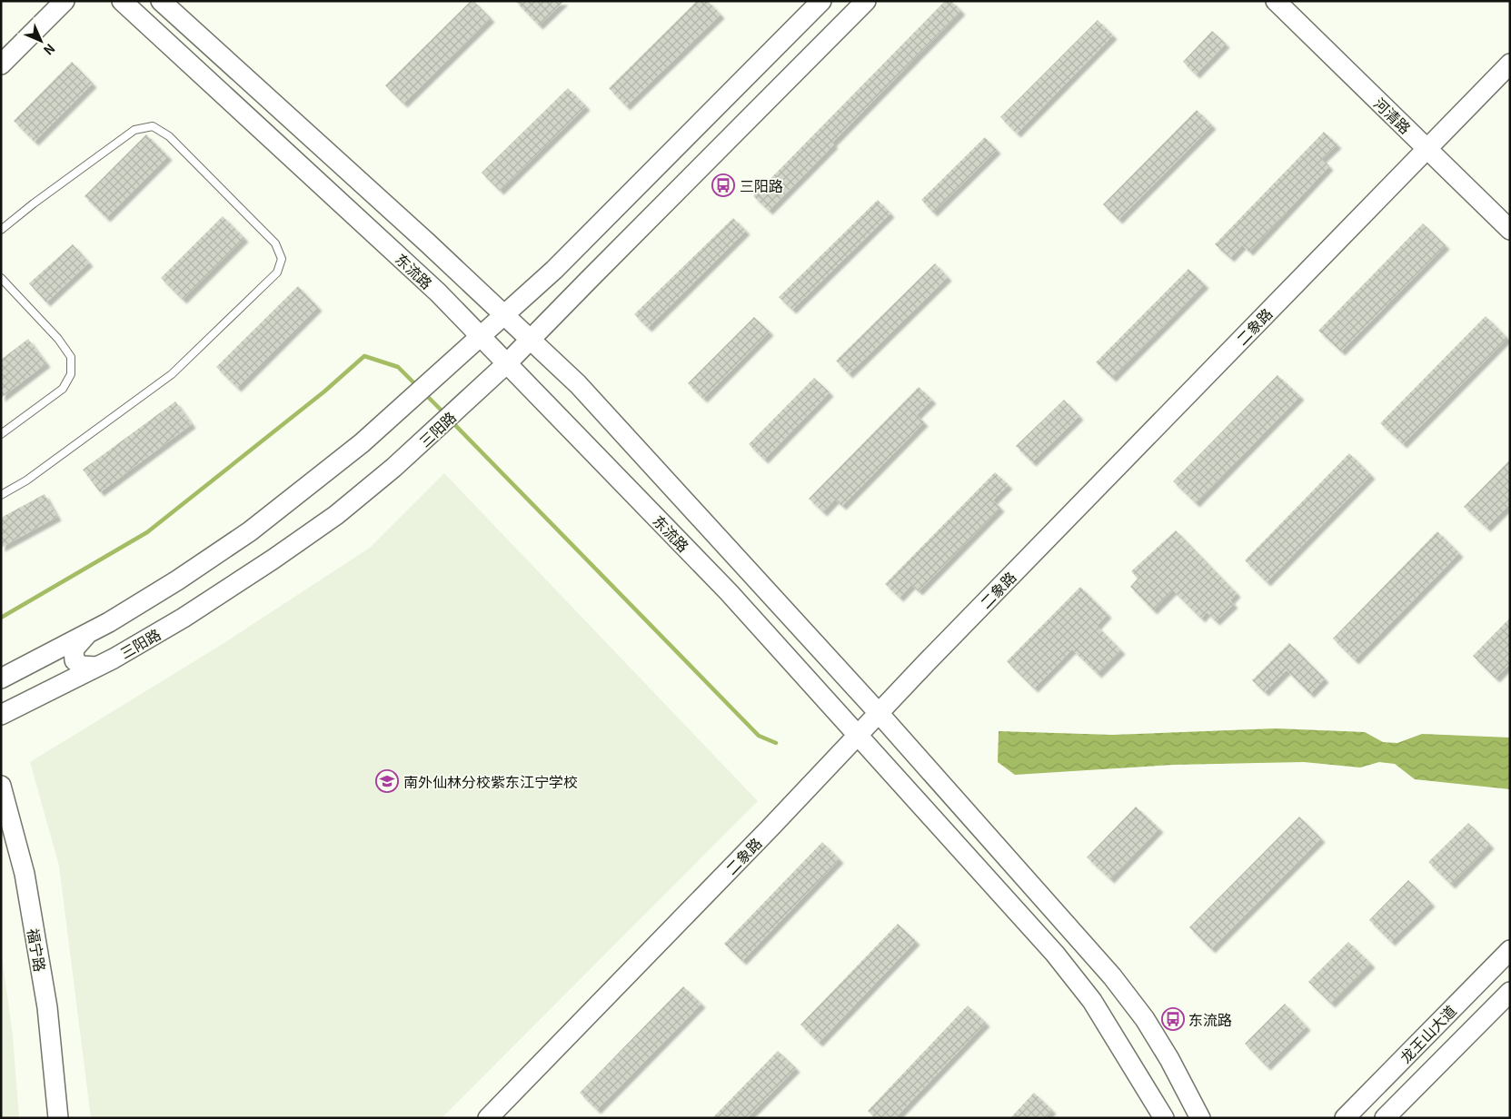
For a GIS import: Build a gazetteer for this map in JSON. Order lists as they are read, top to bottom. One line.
{"streets":{"main road":["河清路","东流路","二象路","三阳路","福宁路","龙王山大道"]},"crossings":[["河清路","二象路"],["东流路","二象路"],["东流路","三阳路"]],"places":{"bus stop":["三阳路","东流路"],"school or university":["南外仙林分校紫东江宁学校"]},"north":"bottom right"}
